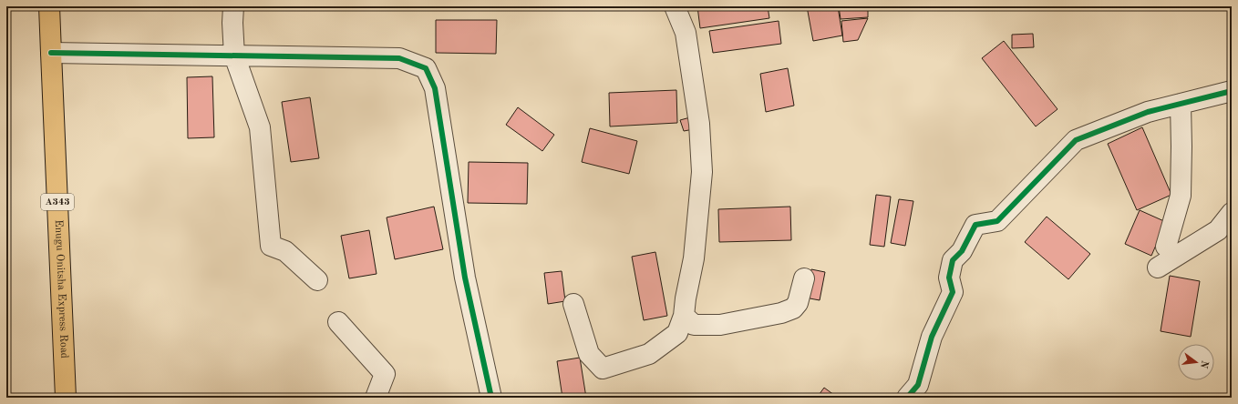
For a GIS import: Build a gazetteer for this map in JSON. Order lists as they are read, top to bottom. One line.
{"streets":{"highway":["A343","Enugu Onitsha Express Road"]},"north":"right"}
